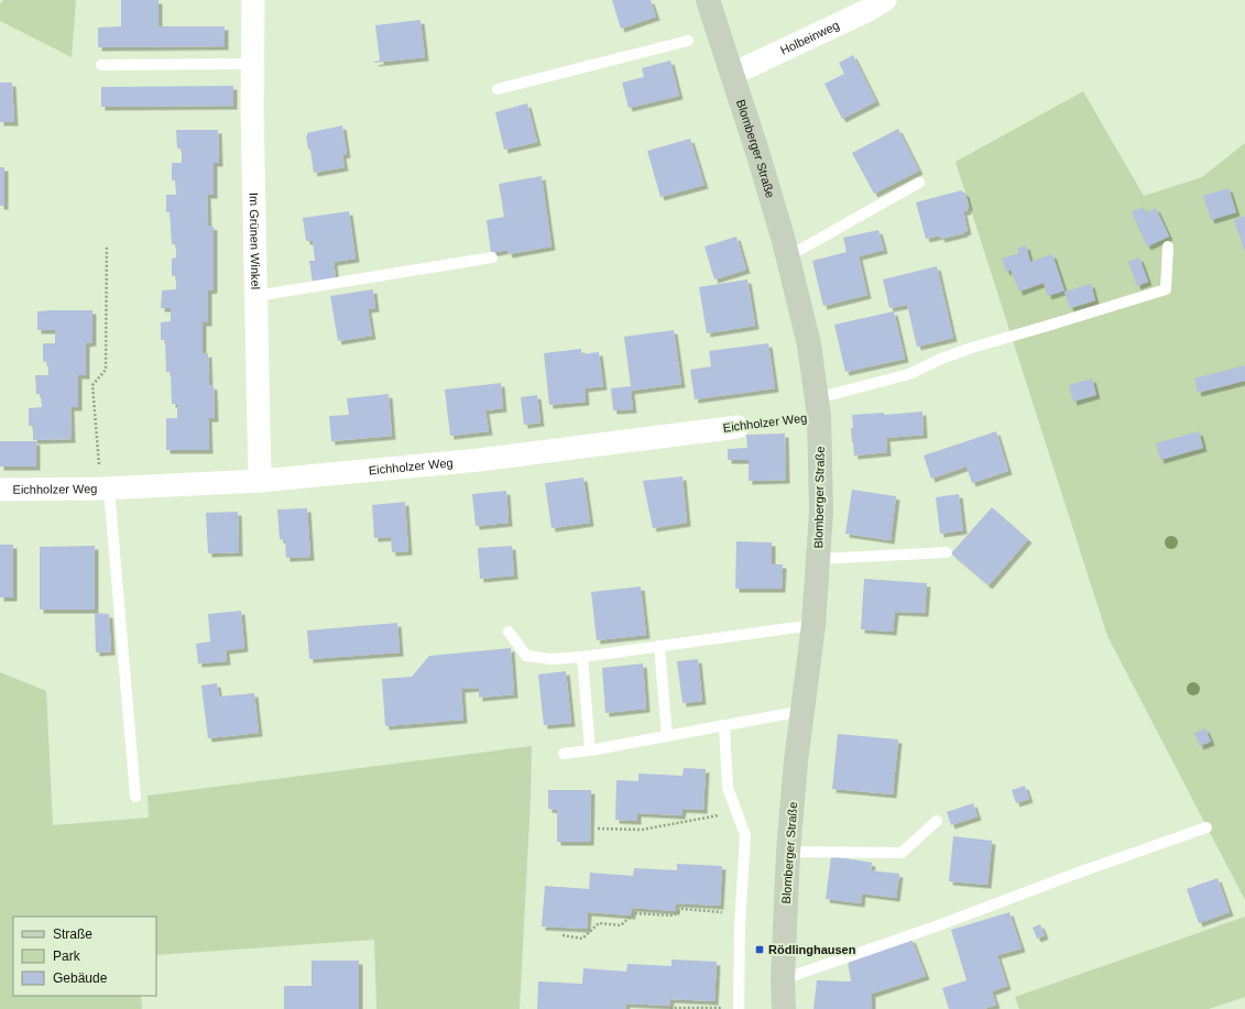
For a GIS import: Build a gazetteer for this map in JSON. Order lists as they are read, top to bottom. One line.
{"streets":{"street":["Holbeinweg","Blomberger Straße","Im Grünen Winkel","Eichholzer Weg"]},"crossings":[["Holbeinweg","Blomberger Straße"],["Blomberger Straße","Eichholzer Weg"],["Im Grünen Winkel","Eichholzer Weg"]],"places":{"transit":["Rödlinghausen"]},"legend":["Straße","Park","Gebäude"]}
